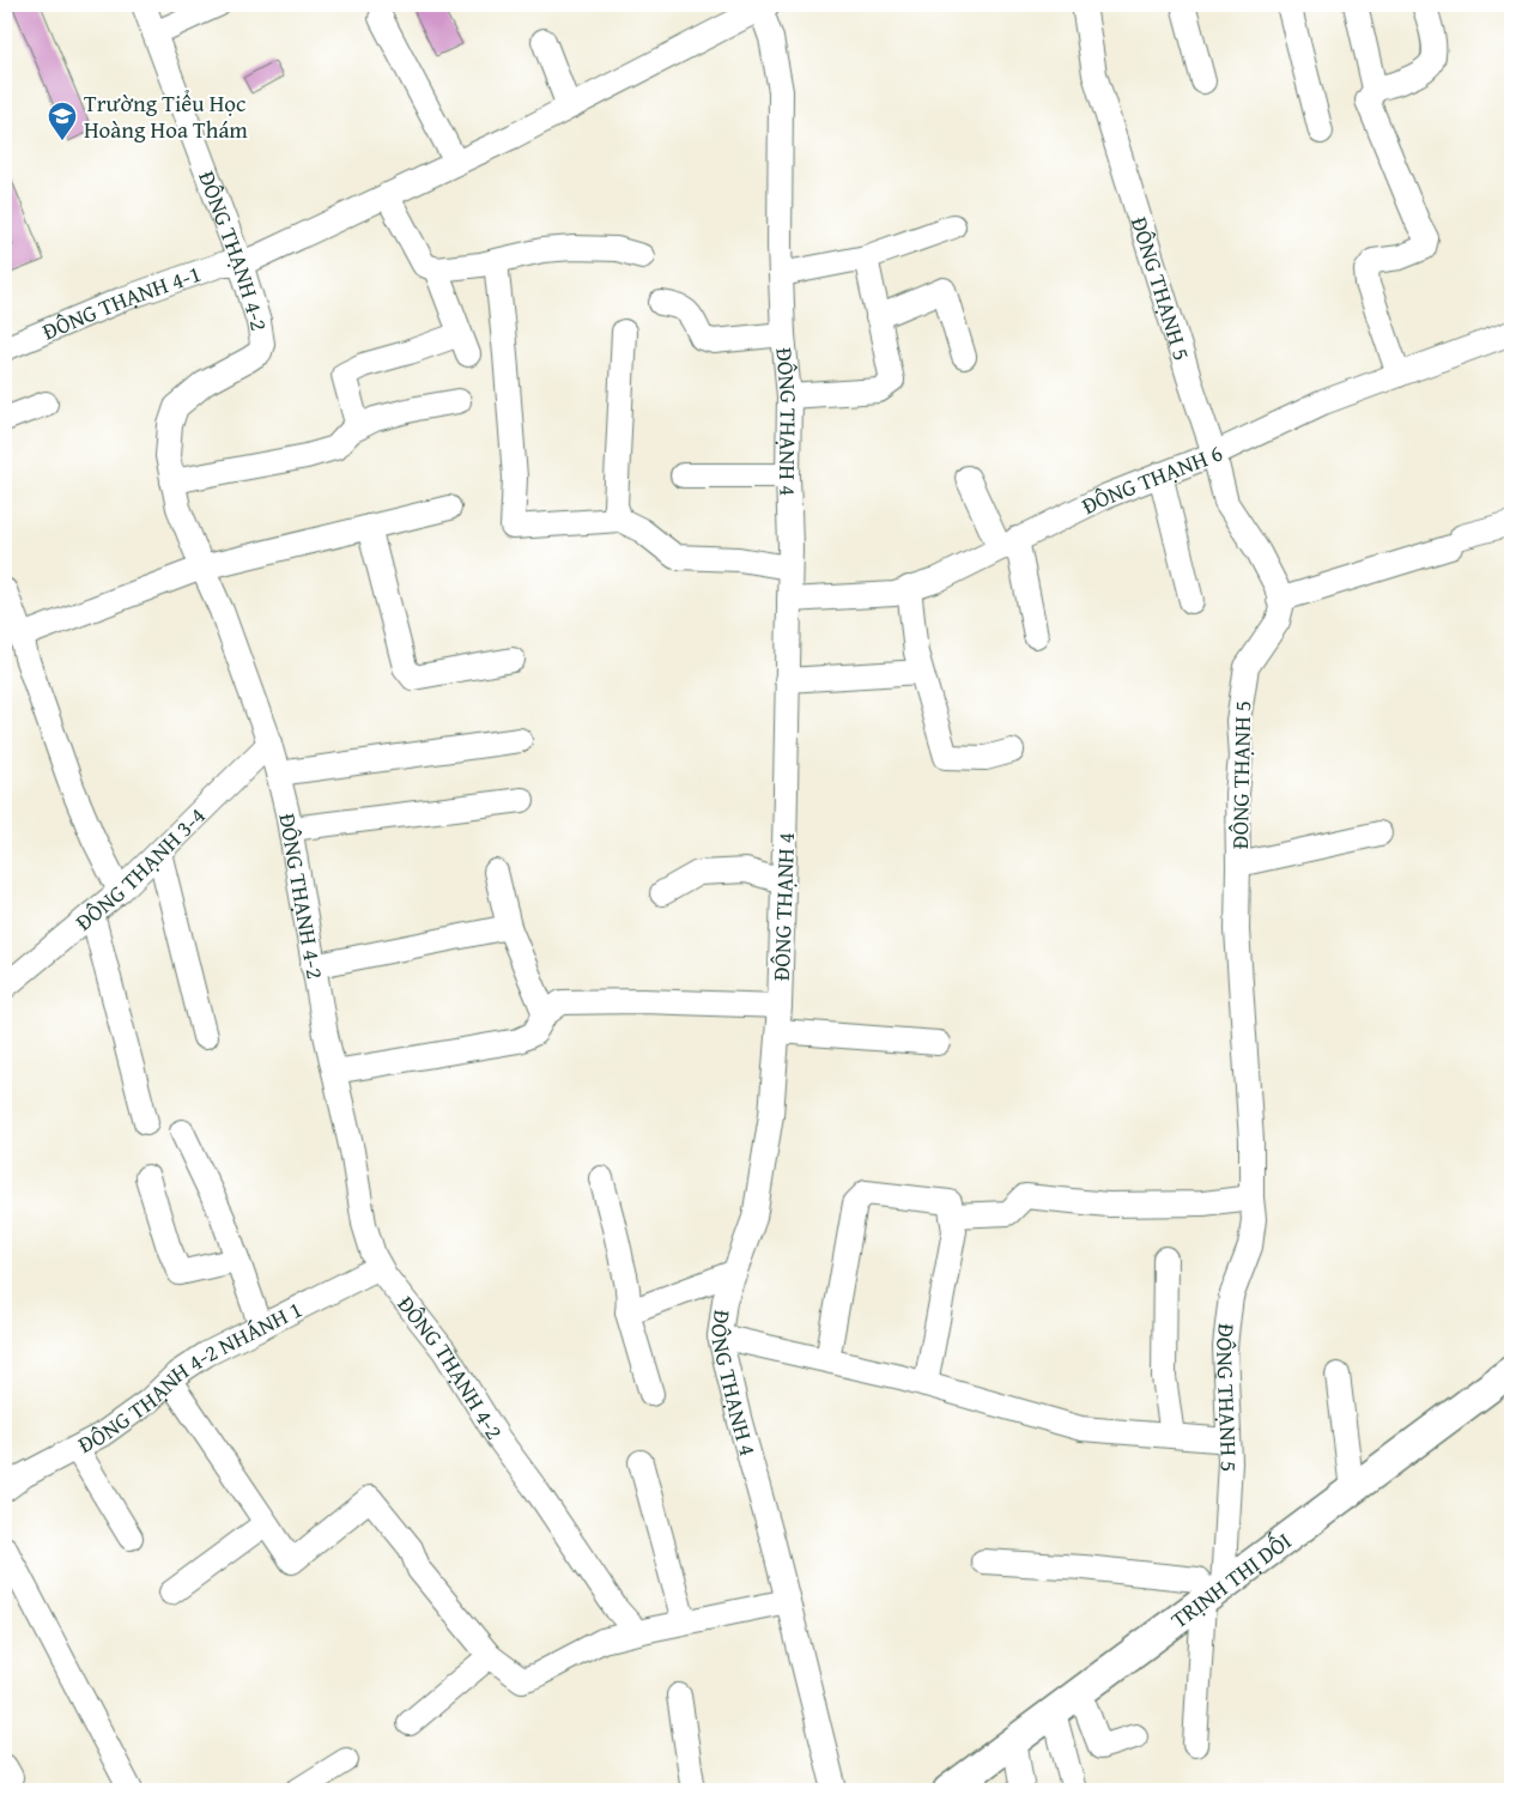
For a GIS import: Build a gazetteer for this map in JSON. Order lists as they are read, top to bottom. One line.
{"streets":{"main road":["TRỊNH THỊ DỐI"],"street":["ĐÔNG THẠNH 4-2","ĐÔNG THẠNH 5","ĐÔNG THẠNH 4-1","ĐÔNG THẠNH 4","ĐÔNG THẠNH 6","ĐÔNG THẠNH 3-4","ĐÔNG THẠNH 4-2 NHÁNH 1"]},"crossings":[["ĐÔNG THẠNH 4-2","ĐÔNG THẠNH 4-1"],["ĐÔNG THẠNH 4-2","ĐÔNG THẠNH 3-4"],["ĐÔNG THẠNH 4-2","ĐÔNG THẠNH 4-2 NHÁNH 1"],["ĐÔNG THẠNH 5","ĐÔNG THẠNH 6"],["ĐÔNG THẠNH 5","TRỊNH THỊ DỐI"],["ĐÔNG THẠNH 4-1","ĐÔNG THẠNH 4"],["ĐÔNG THẠNH 4","ĐÔNG THẠNH 6"]],"places":{"school or university":["Trường Tiểu Học Hoàng Hoa Thám"]}}
